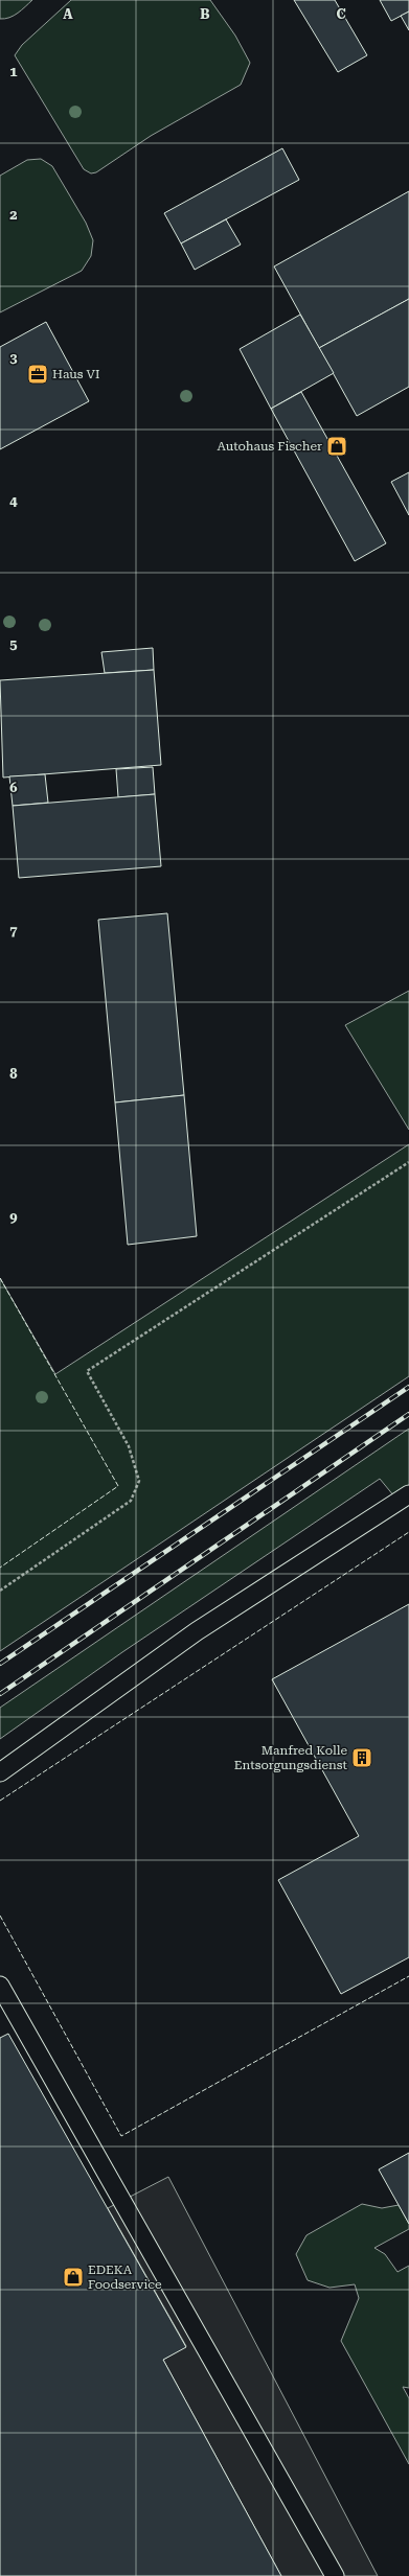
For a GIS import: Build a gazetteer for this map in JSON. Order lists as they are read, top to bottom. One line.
{"places":{"office":["Haus VI"],"shop":["Autohaus Fischer","EDEKA Foodservice"],"building":["Manfred Kolle Entsorgungsdienst"]},"grid":{"columns":["A","B","C"],"rows":["1","2","3","4","5","6","7","8","9"]}}
